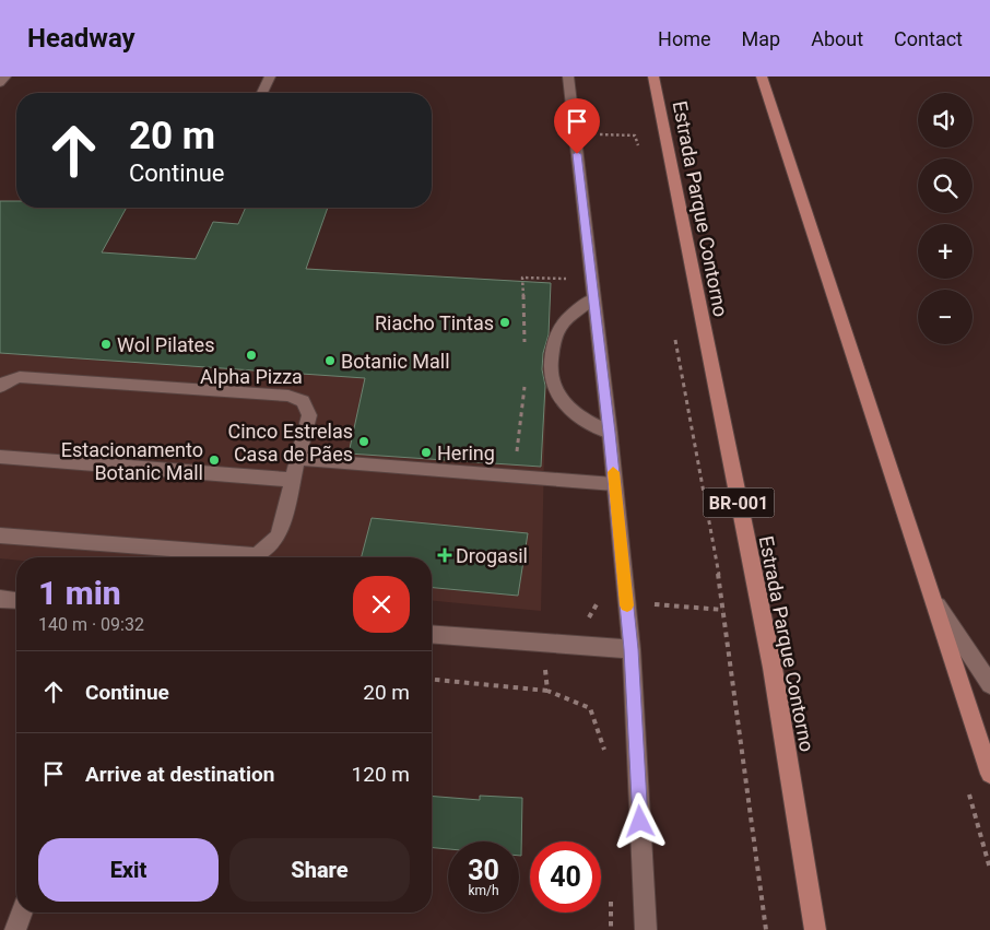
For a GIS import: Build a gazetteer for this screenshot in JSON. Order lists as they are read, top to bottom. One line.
{"streets":{"highway":["Estrada Parque Contorno","BR-001"]},"places":{"other":["Riacho Tintas","Wol Pilates","Alpha Pizza","Botanic Mall","Cinco Estrelas Casa de Pães","Hering","Estacionamento Botanic Mall"],"health":["Drogasil"]},"page":{"header":"Headway","nav":["Home","Map","About","Contact"],"map_buttons":["+","−"],"turn":["20 m","Continue"],"heading":["1 min","140 m · 09:32"],"list":[{"name":"Continue","value":"20 m"},{"name":"Arrive at destination","value":"120 m"}],"buttons":["Exit","Share"],"speed":"30 km/h","limit":"40"}}
